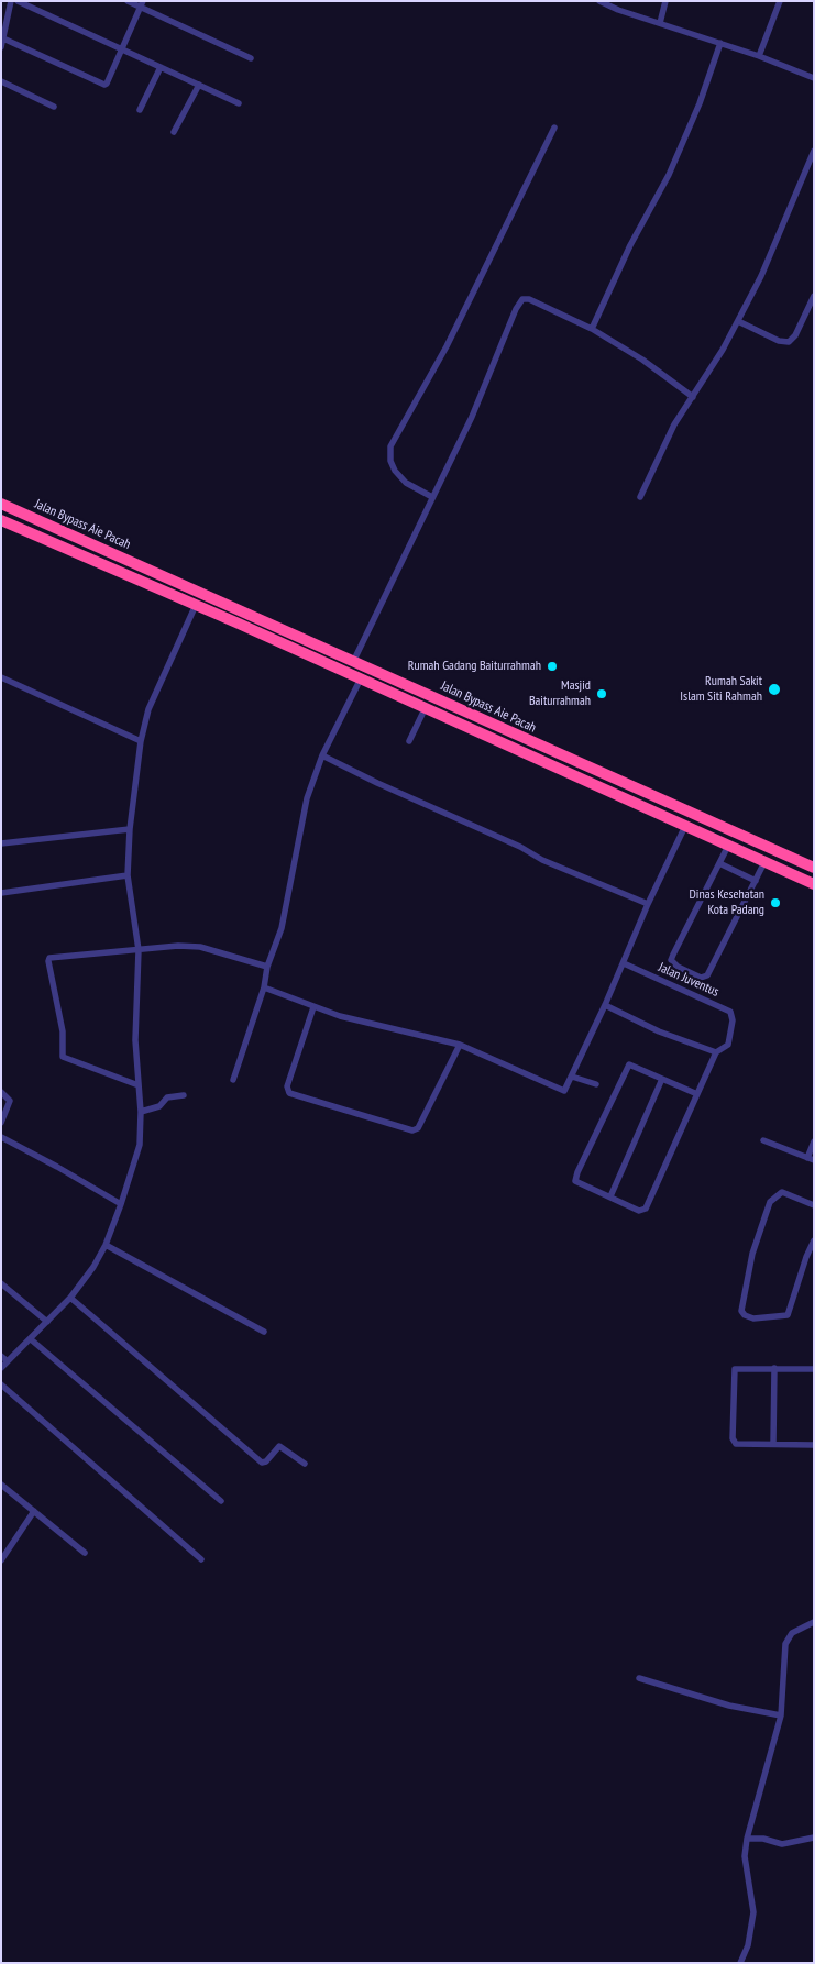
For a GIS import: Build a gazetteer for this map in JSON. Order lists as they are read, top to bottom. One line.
{"streets":{"highway":["Jalan Bypass Aie Pacah"],"street":["Jalan Juventus"]},"places":["Rumah Gadang Baiturrahmah","Rumah Sakit Islam Siti Rahmah","Masjid Baiturrahmah","Dinas Kesehatan Kota Padang"]}
